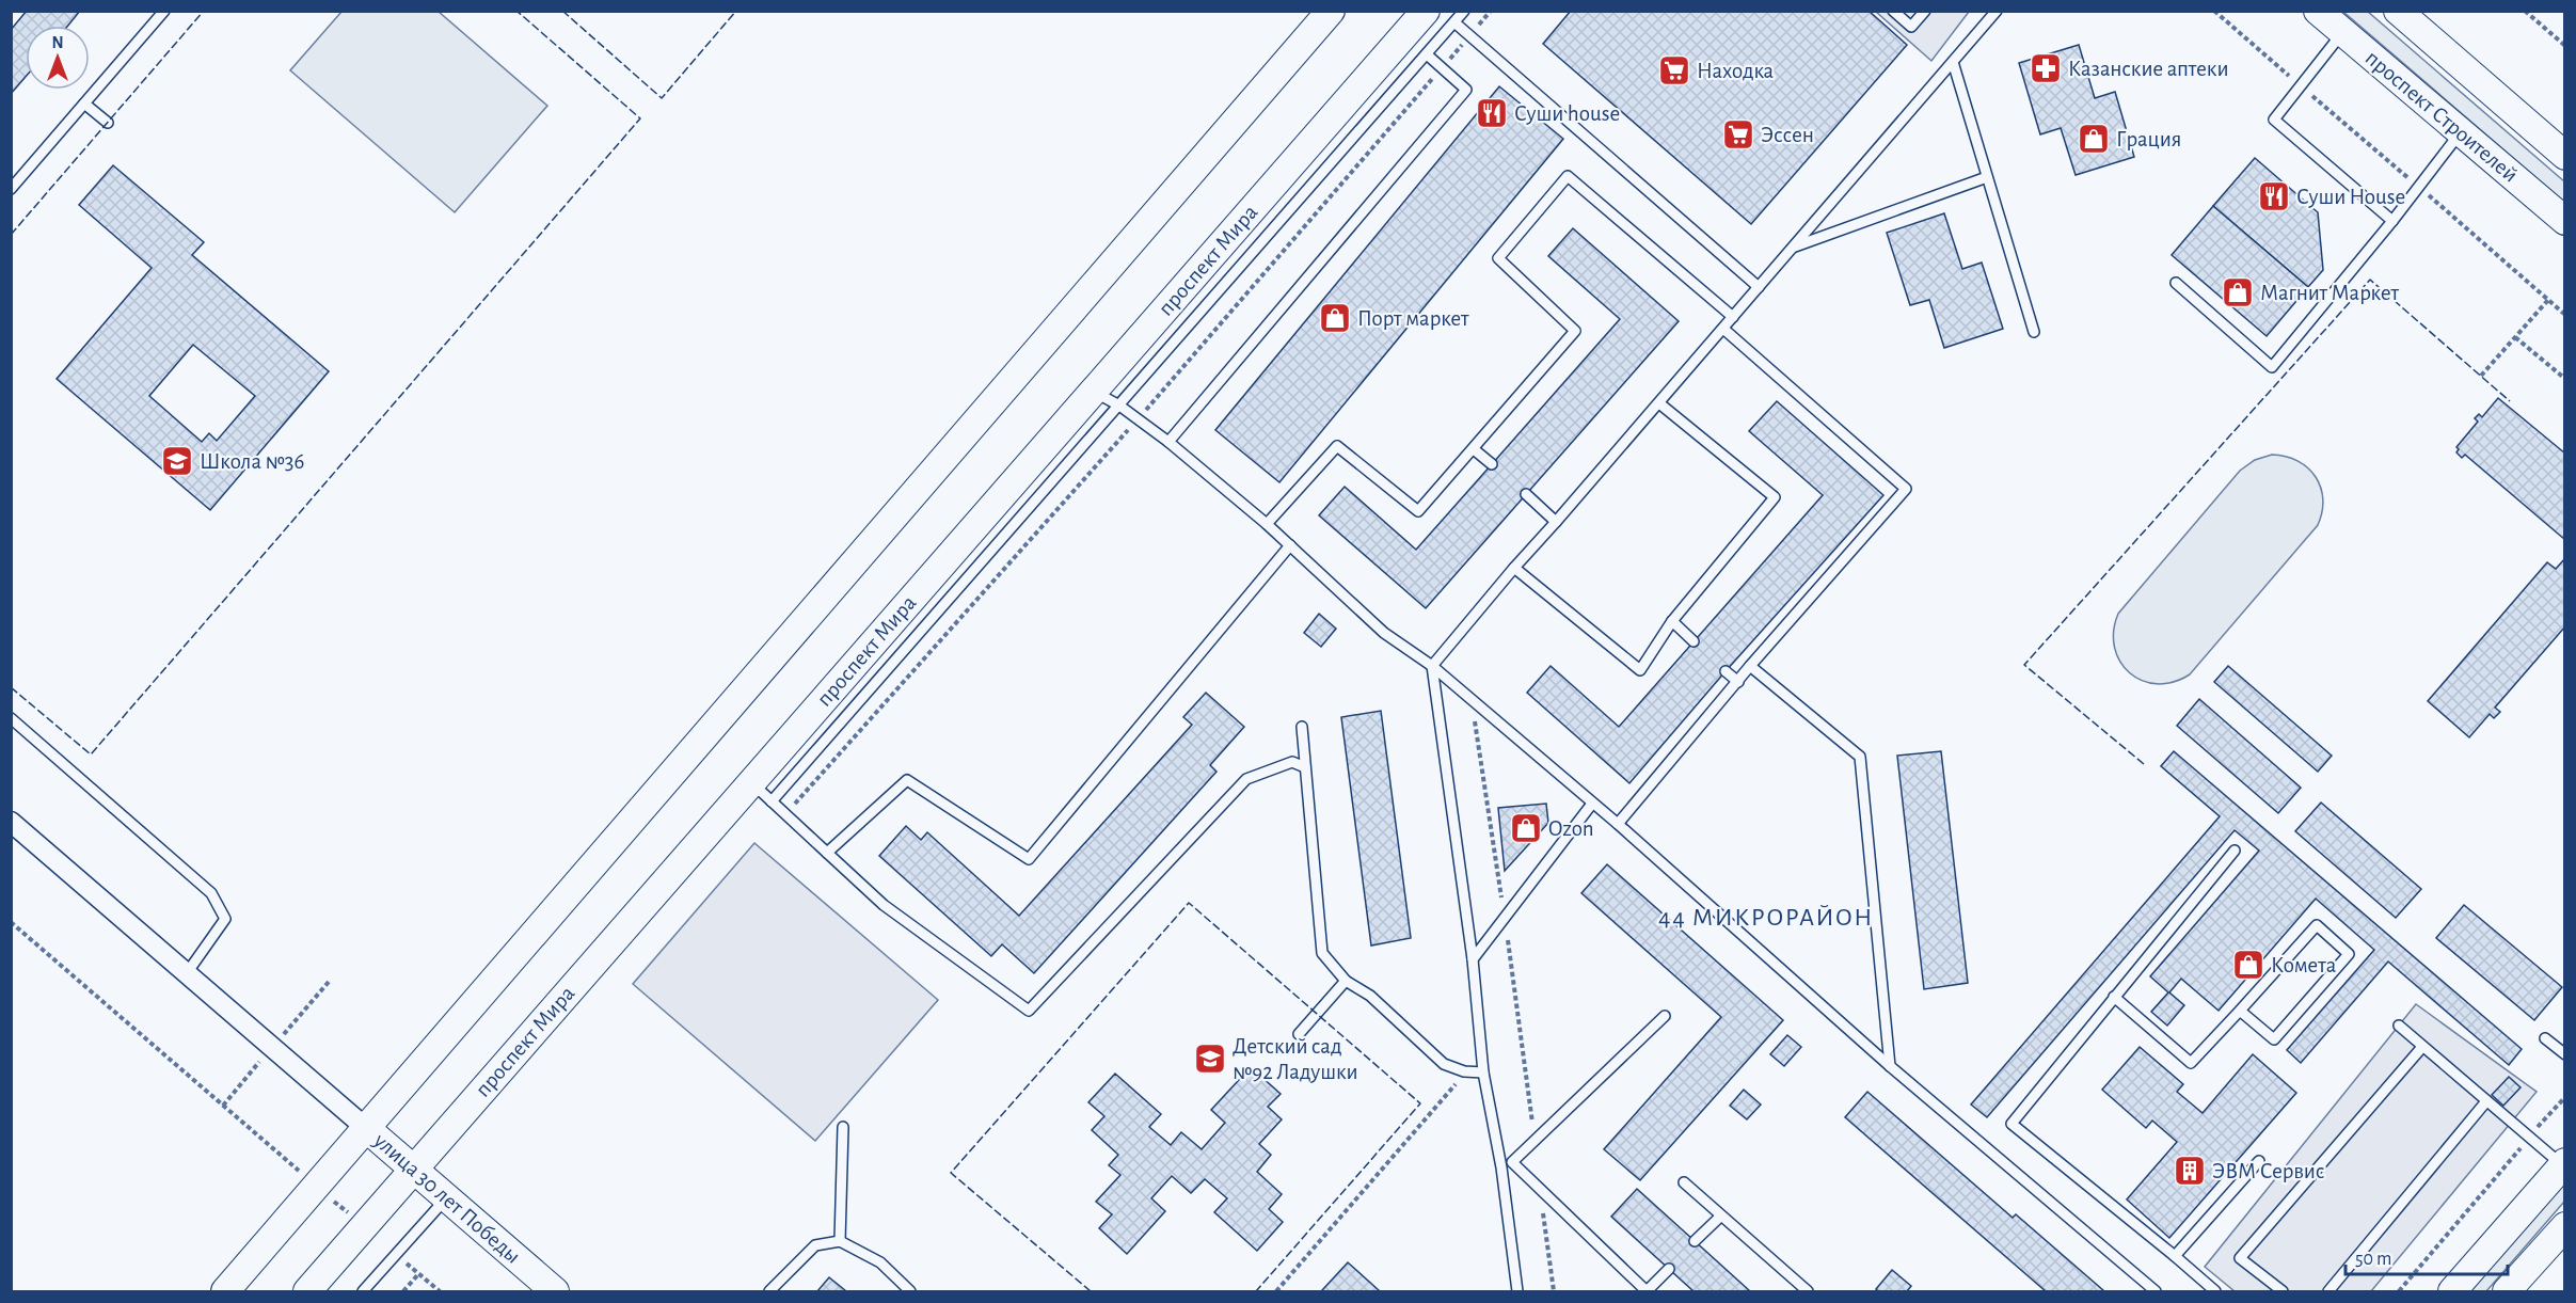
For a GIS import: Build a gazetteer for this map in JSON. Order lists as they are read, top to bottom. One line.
{"streets":{"street":["проспект Строителей","проспект Мира","улица 30 лет Победы"]},"crossings":[["проспект Мира","улица 30 лет Победы"]],"districts":["44 МИКРОРАЙОН"],"places":{"pharmacy":["Казанские аптеки"],"supermarket":["Находка","Эссен"],"restaurant":["Суши house","Суши House"],"shop":["Грация","Магнит Маркет","Порт маркет","Ozon","Комета"],"school or university":["Школа №36","Детский сад №92 Ладушки"],"building":["ЭВМ Сервис"]},"scale_bar":"50 m","north":"top"}
